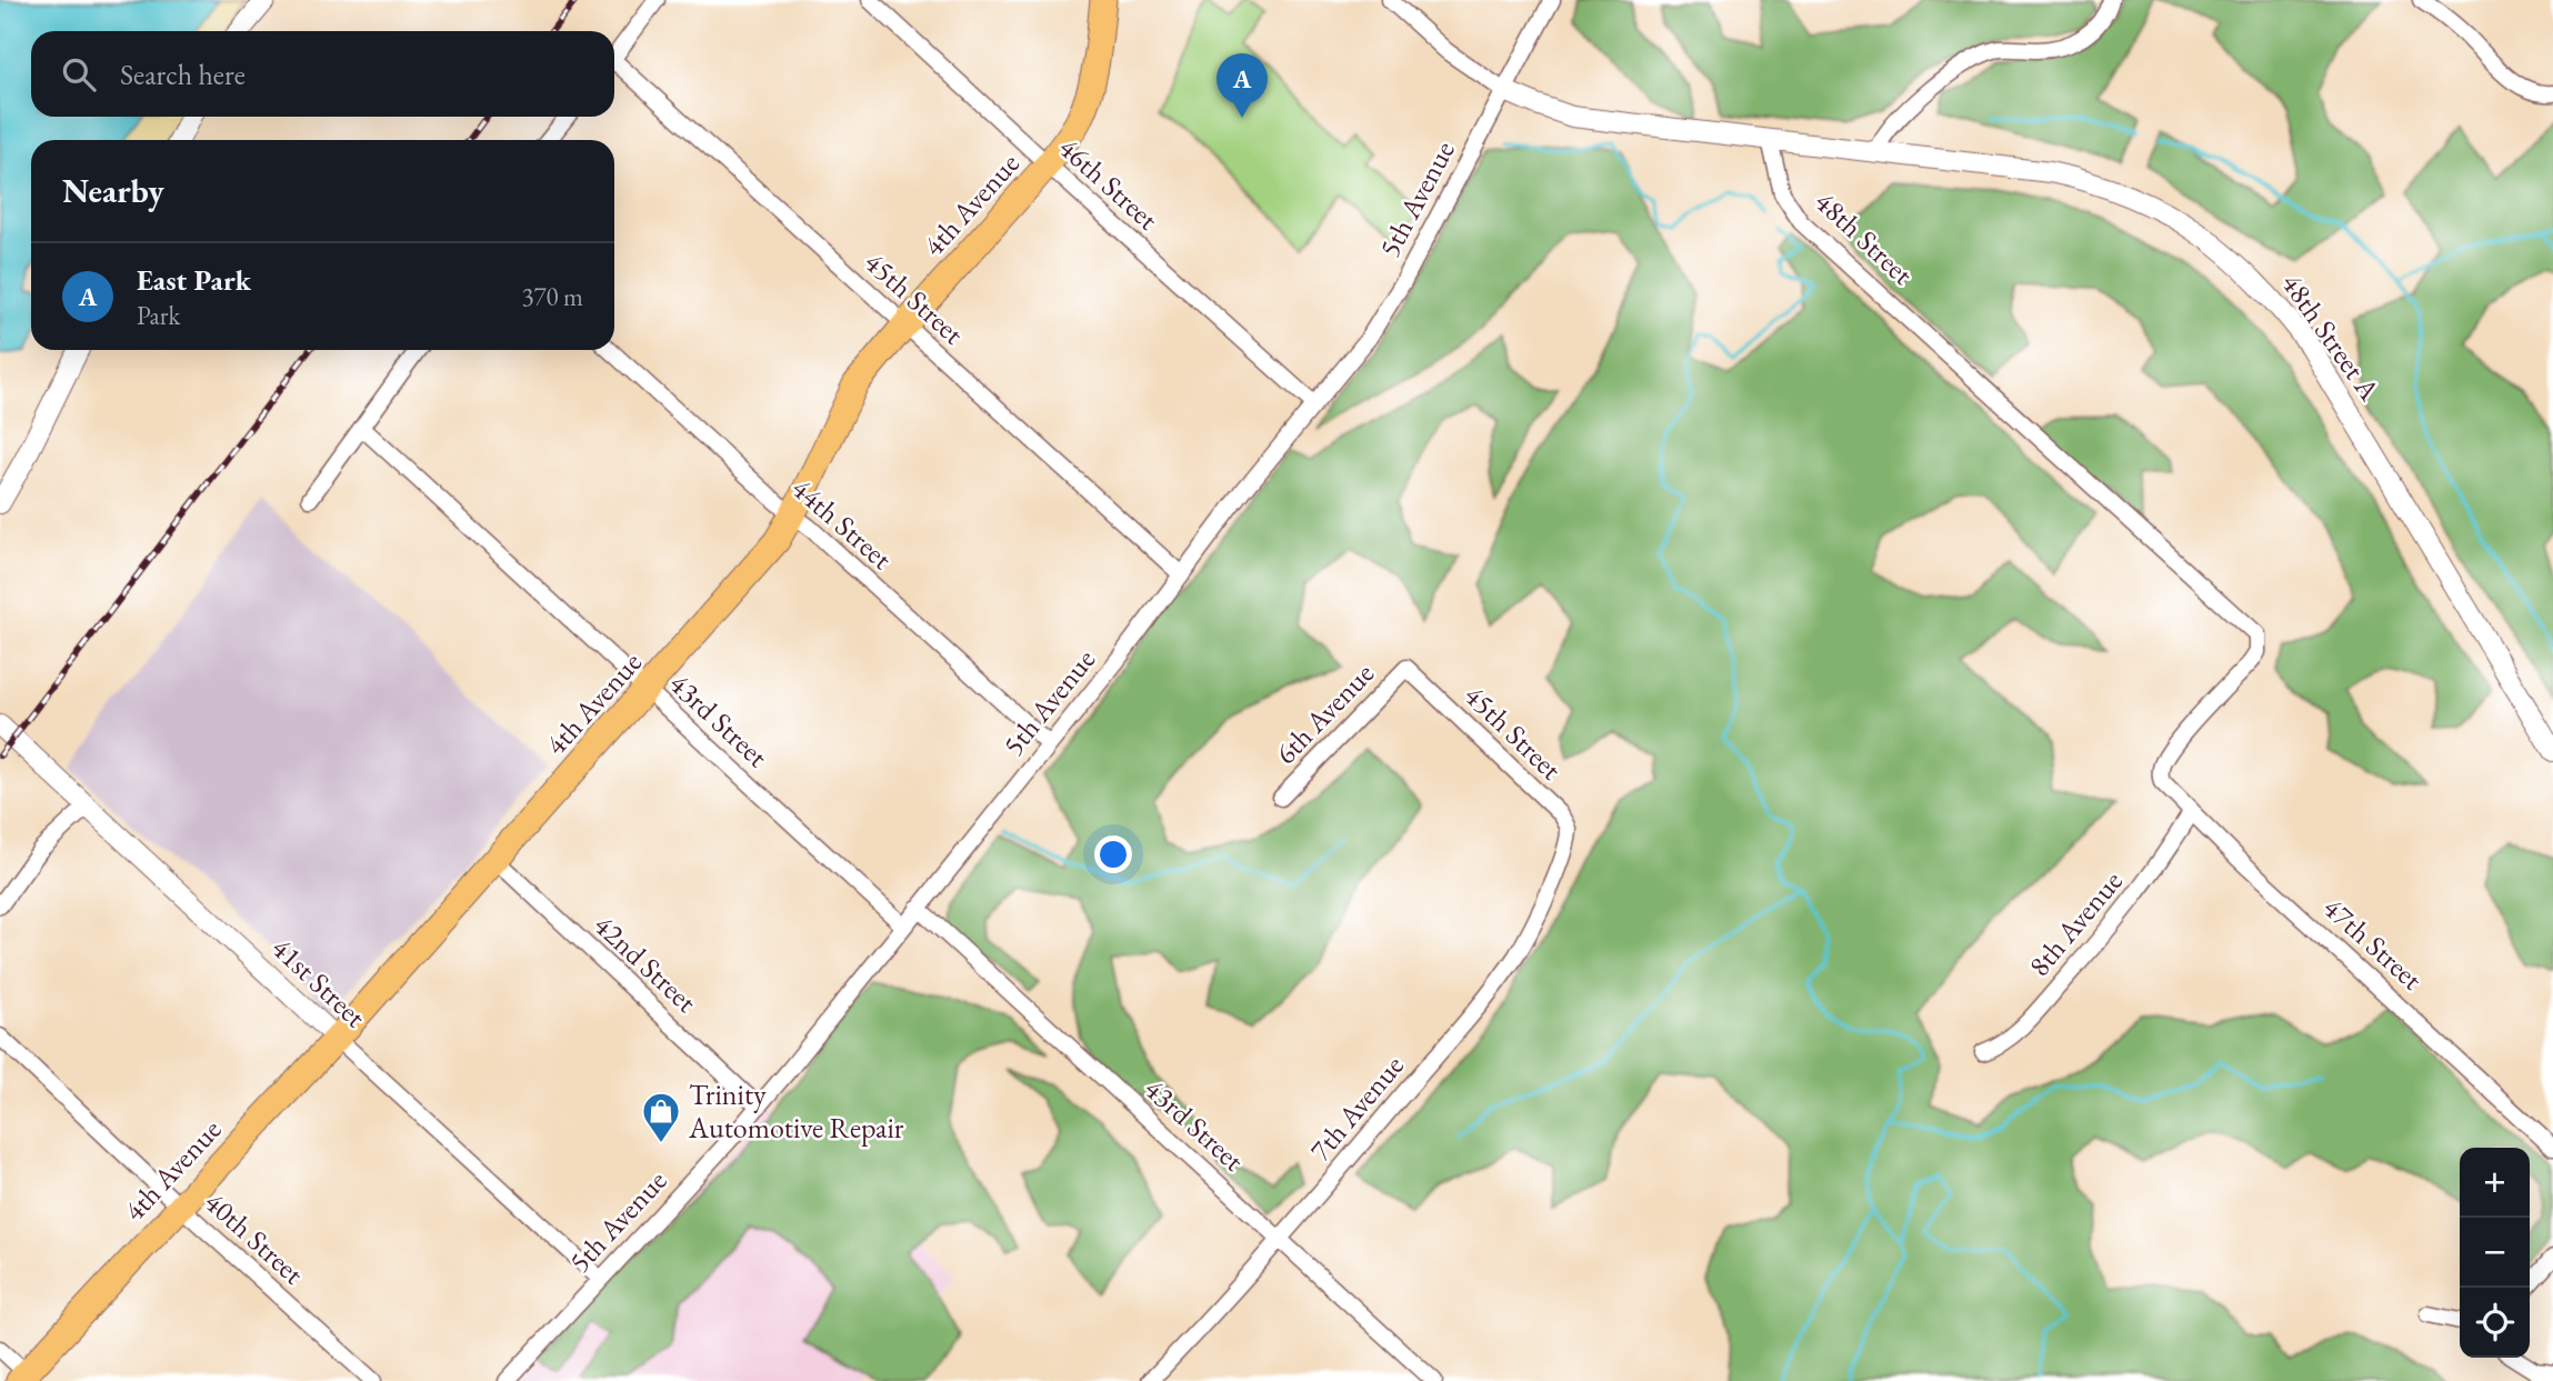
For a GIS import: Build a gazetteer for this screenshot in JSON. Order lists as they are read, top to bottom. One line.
{"streets":{"main road":["4th Avenue"],"street":["46th Street","5th Avenue","48th Street","45th Street","48th Street A","44th Street","6th Avenue","43rd Street","8th Avenue","47th Street","42nd Street","41st Street","7th Avenue","40th Street"]},"crossings":[["46th Street","5th Avenue"],["46th Street","4th Avenue"],["5th Avenue","45th Street"],["5th Avenue","44th Street"],["5th Avenue","43rd Street"],["5th Avenue","42nd Street"],["5th Avenue","41st Street"],["4th Avenue","45th Street"],["4th Avenue","44th Street"],["4th Avenue","43rd Street"],["4th Avenue","42nd Street"],["4th Avenue","41st Street"],["4th Avenue","40th Street"],["48th Street","48th Street A"],["48th Street","47th Street"],["45th Street","6th Avenue"],["45th Street","7th Avenue"],["43rd Street","7th Avenue"],["8th Avenue","47th Street"]],"places":{"shop":["Trinity Automotive Repair"]},"page":{"search":"Search here","pins":"A","heading":"Nearby","list":[{"mark":"A","name":"East Park","note":"Park","value":"370 m"}],"map_buttons":["+","−"]}}
